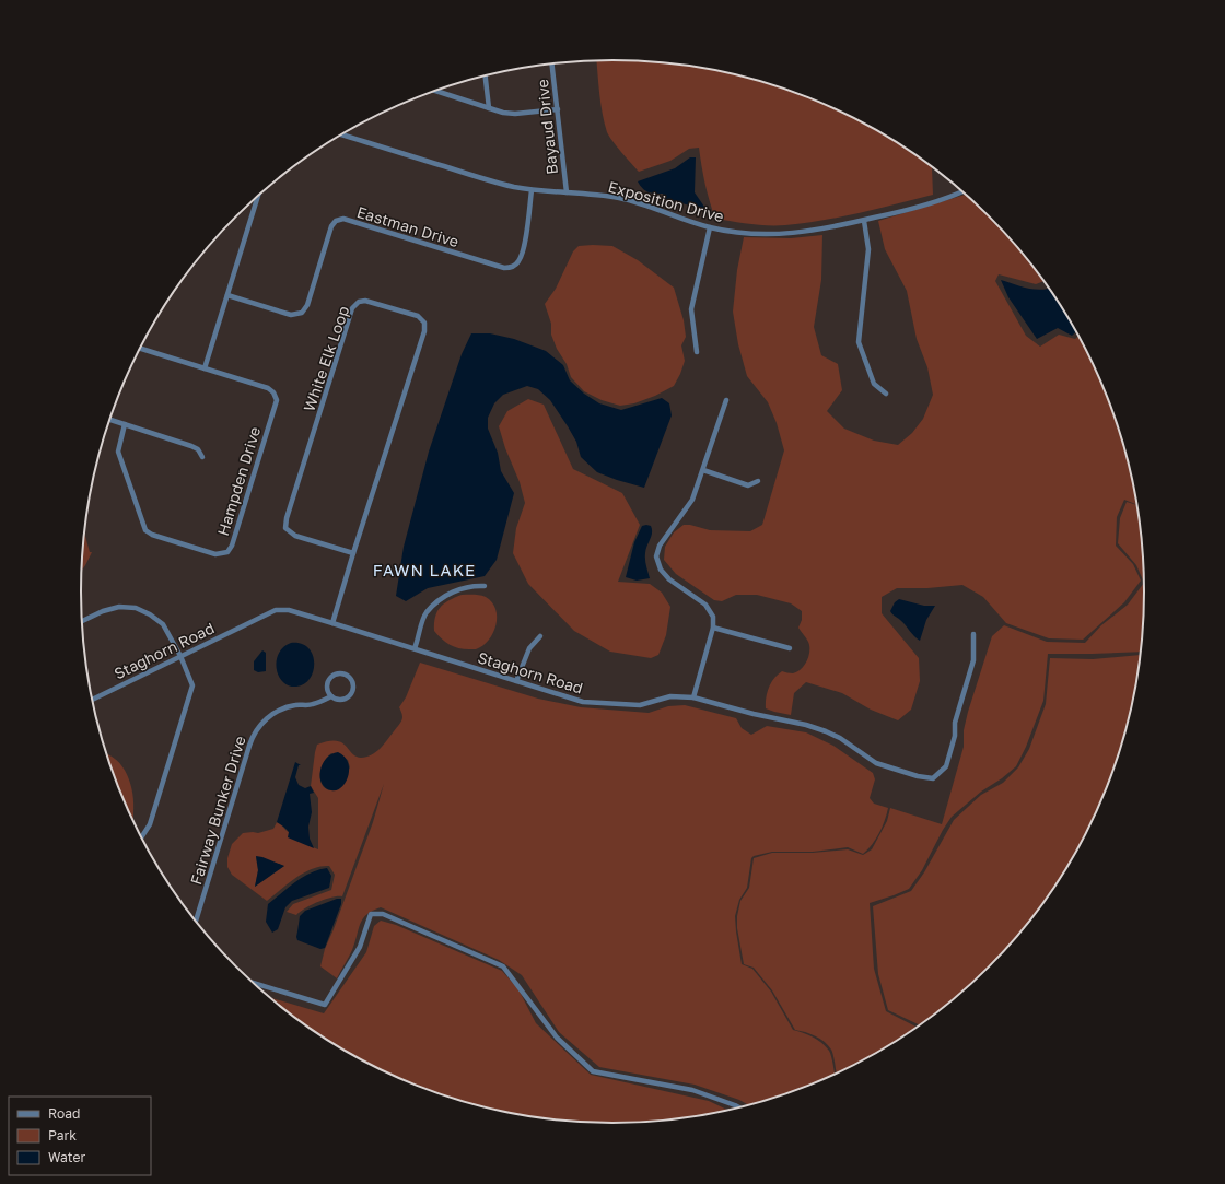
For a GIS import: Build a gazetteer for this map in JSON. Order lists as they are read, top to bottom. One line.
{"streets":{"street":["Bayaud Drive","Exposition Drive","Eastman Drive","White Elk Loop","Hampden Drive","Staghorn Road","Fairway Bunker Drive"]},"crossings":[["Bayaud Drive","Exposition Drive"],["Exposition Drive","Eastman Drive"],["White Elk Loop","Staghorn Road"]],"districts":["FAWN LAKE"],"legend":["Road","Park","Water"]}
